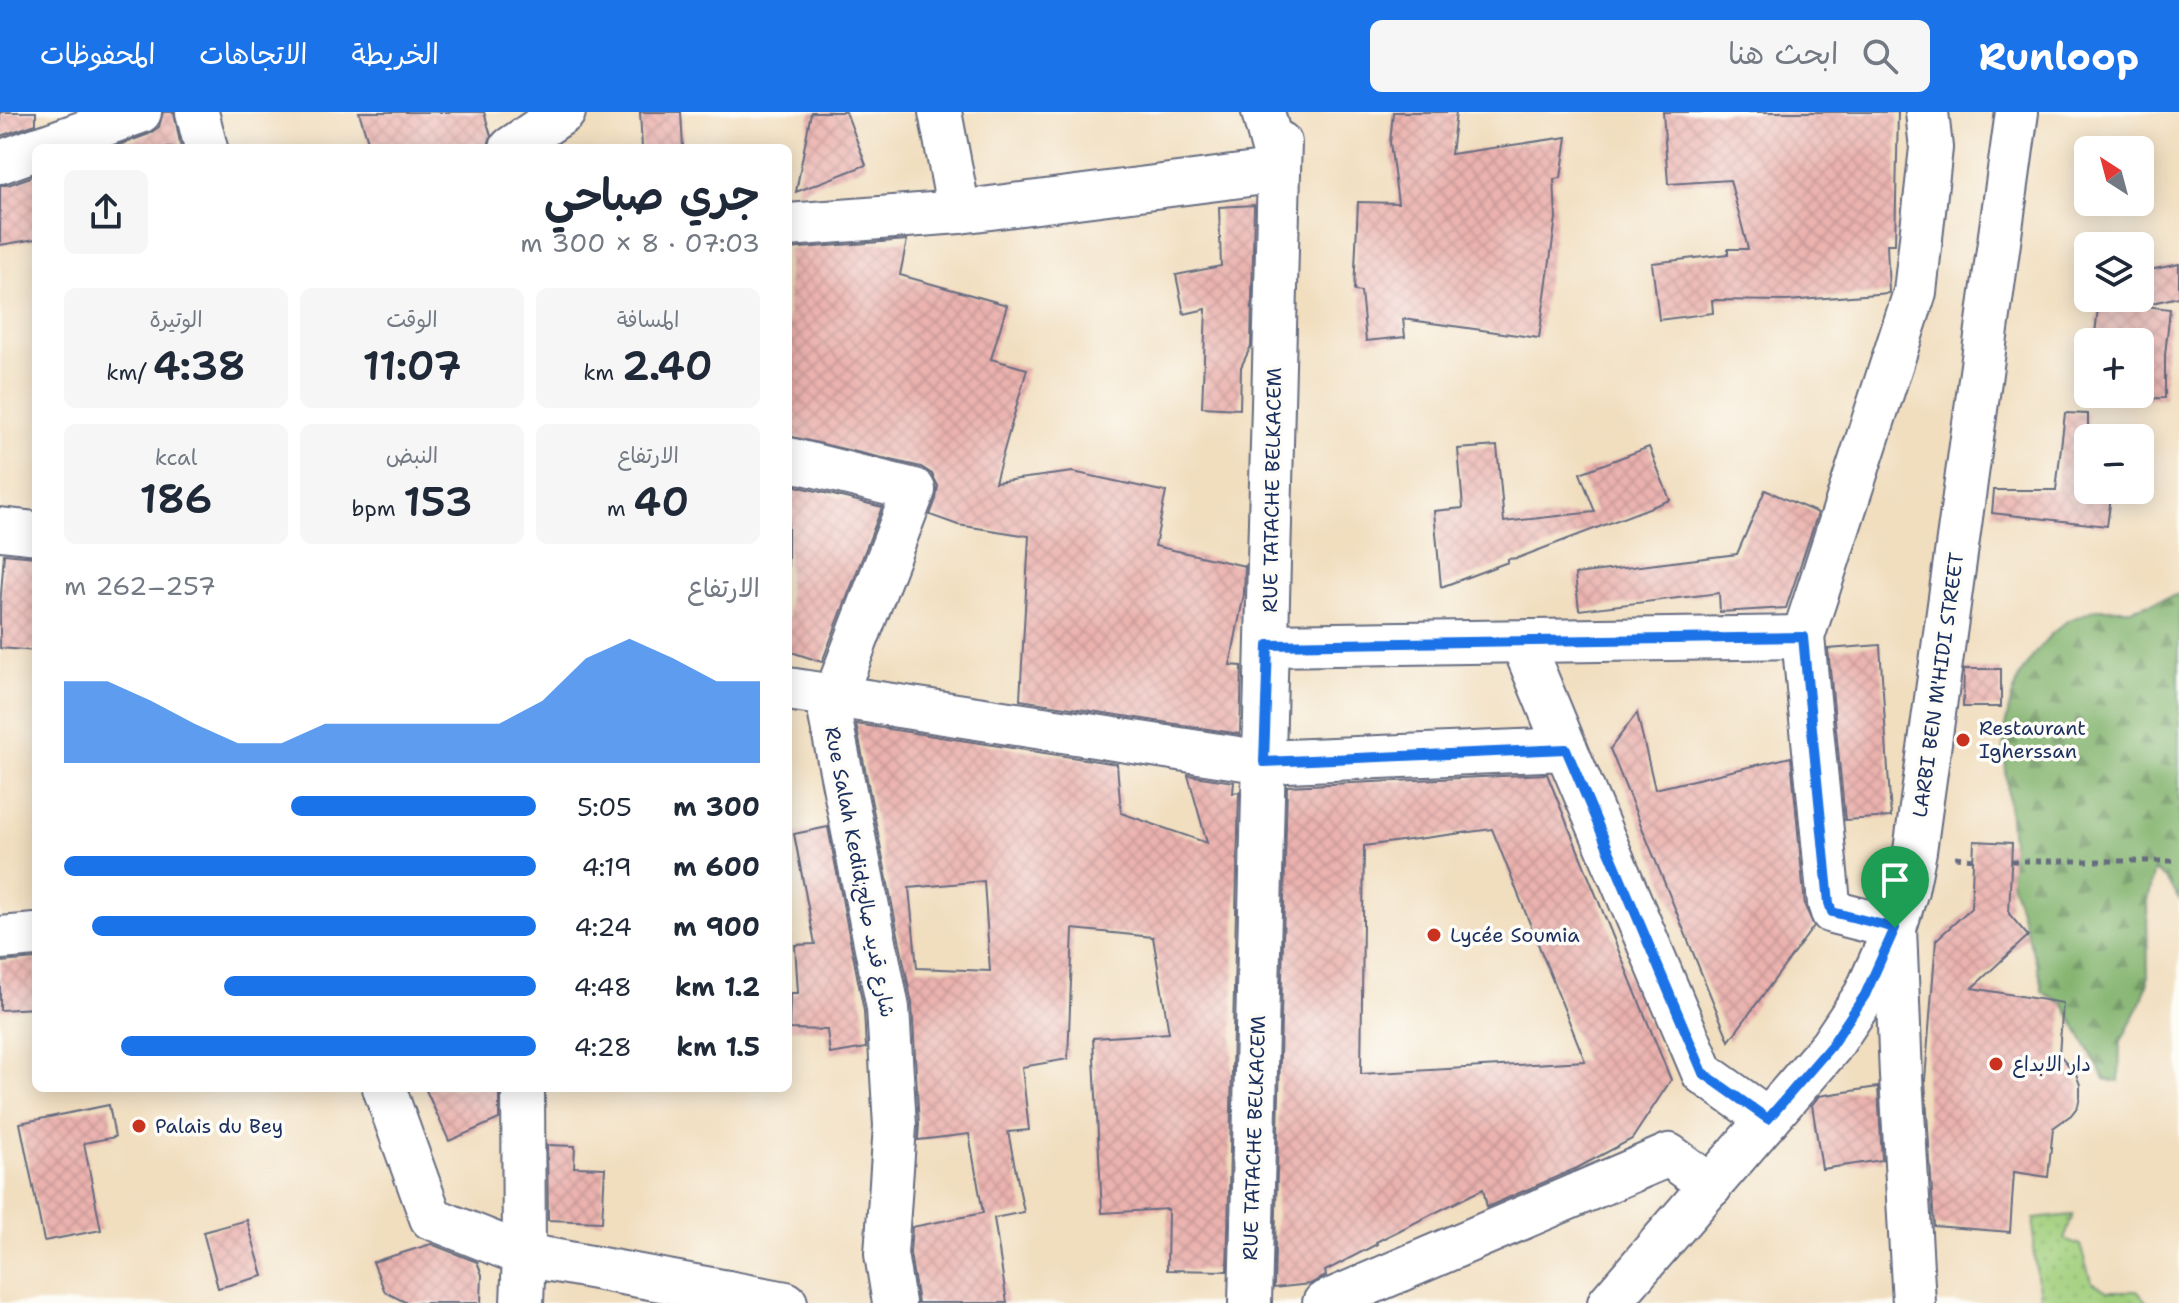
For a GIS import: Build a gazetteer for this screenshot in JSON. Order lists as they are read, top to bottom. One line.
{"streets":{"street":["RUE TATACHE BELKACEM","LARBI BEN M'HIDI STREET","Rue Salah Kedid;شارع قديد صالح"]},"places":["Restaurant Igherssan","Lycée Soumia","دار الابداع","Palais du Bey"],"north":"top left","page":{"header":"Runloop","search":"ابحث هنا","nav":["الخريطة","الاتجاهات","المحفوظات"],"map_buttons":["+","−"],"heading":["جري صباحي","07:03 · 8 × 300 m"],"stats":[["المسافة","2.40 km"],["الوقت","11:07"],["الوتيرة","4:38 /km"],["الارتفاع","40 m"],["النبض","153 bpm"],["kcal","186"]],"chart":["الارتفاع","257–262 m"],"list":[{"name":"300 m","note":"5:05"},{"name":"600 m","note":"4:19"},{"name":"900 m","note":"4:24"},{"name":"1.2 km","note":"4:48"},{"name":"1.5 km","note":"4:28"}]}}
